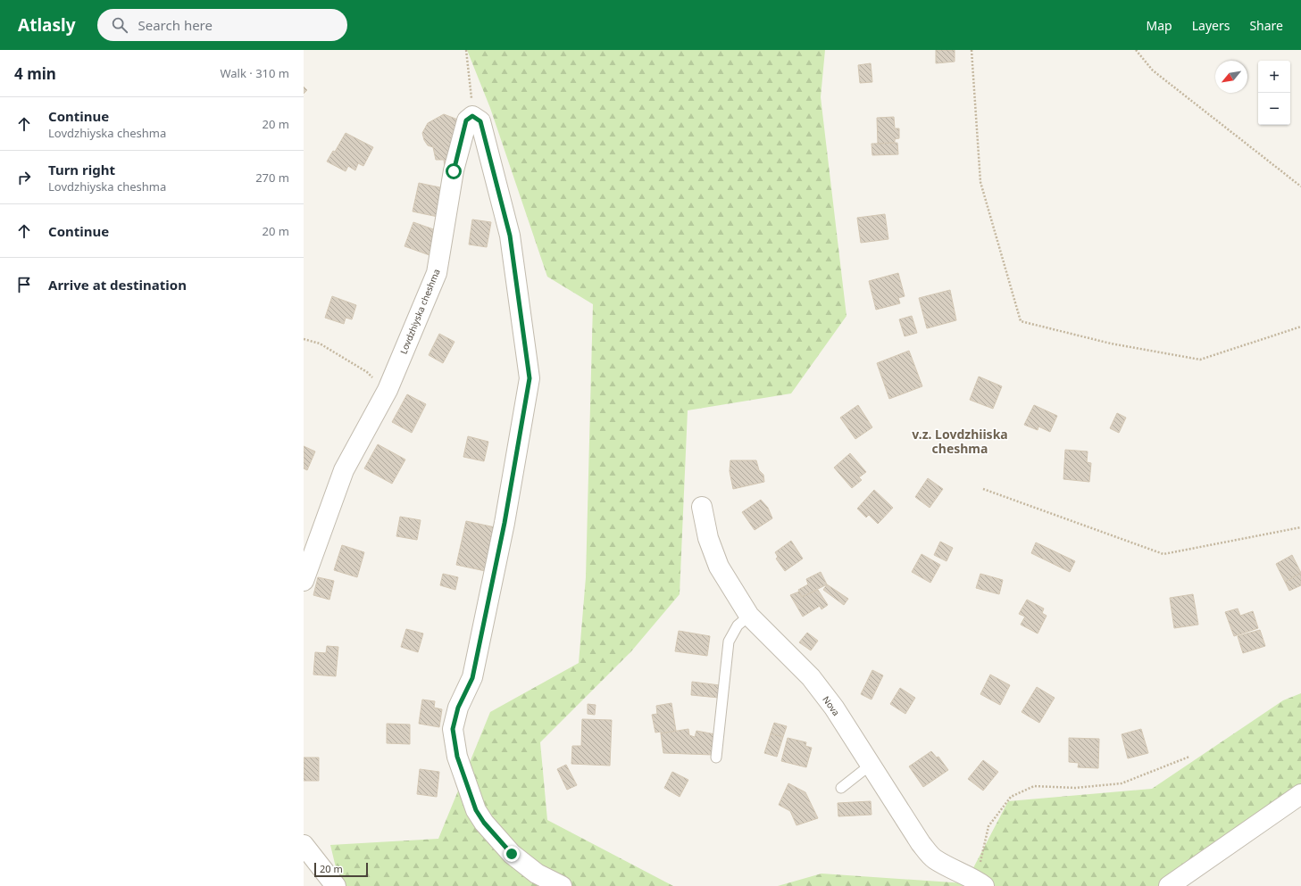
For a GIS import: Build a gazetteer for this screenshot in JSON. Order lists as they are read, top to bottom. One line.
{"streets":{"street":["Lovdzhiyska cheshma","Nova"]},"districts":["v.z. Lovdzhiiska cheshma"],"scale_bar":"20 m","north":"bottom left","page":{"header":"Atlasly","search":"Search here","nav":["Map","Layers","Share"],"heading":["4 min","Walk · 310 m"],"map_buttons":["+","−"],"list":[["Continue","Lovdzhiyska cheshma","20 m"],["Turn right","Lovdzhiyska cheshma","270 m"],["Continue","20 m"],"Arrive at destination"],"scale":"20 m"}}
